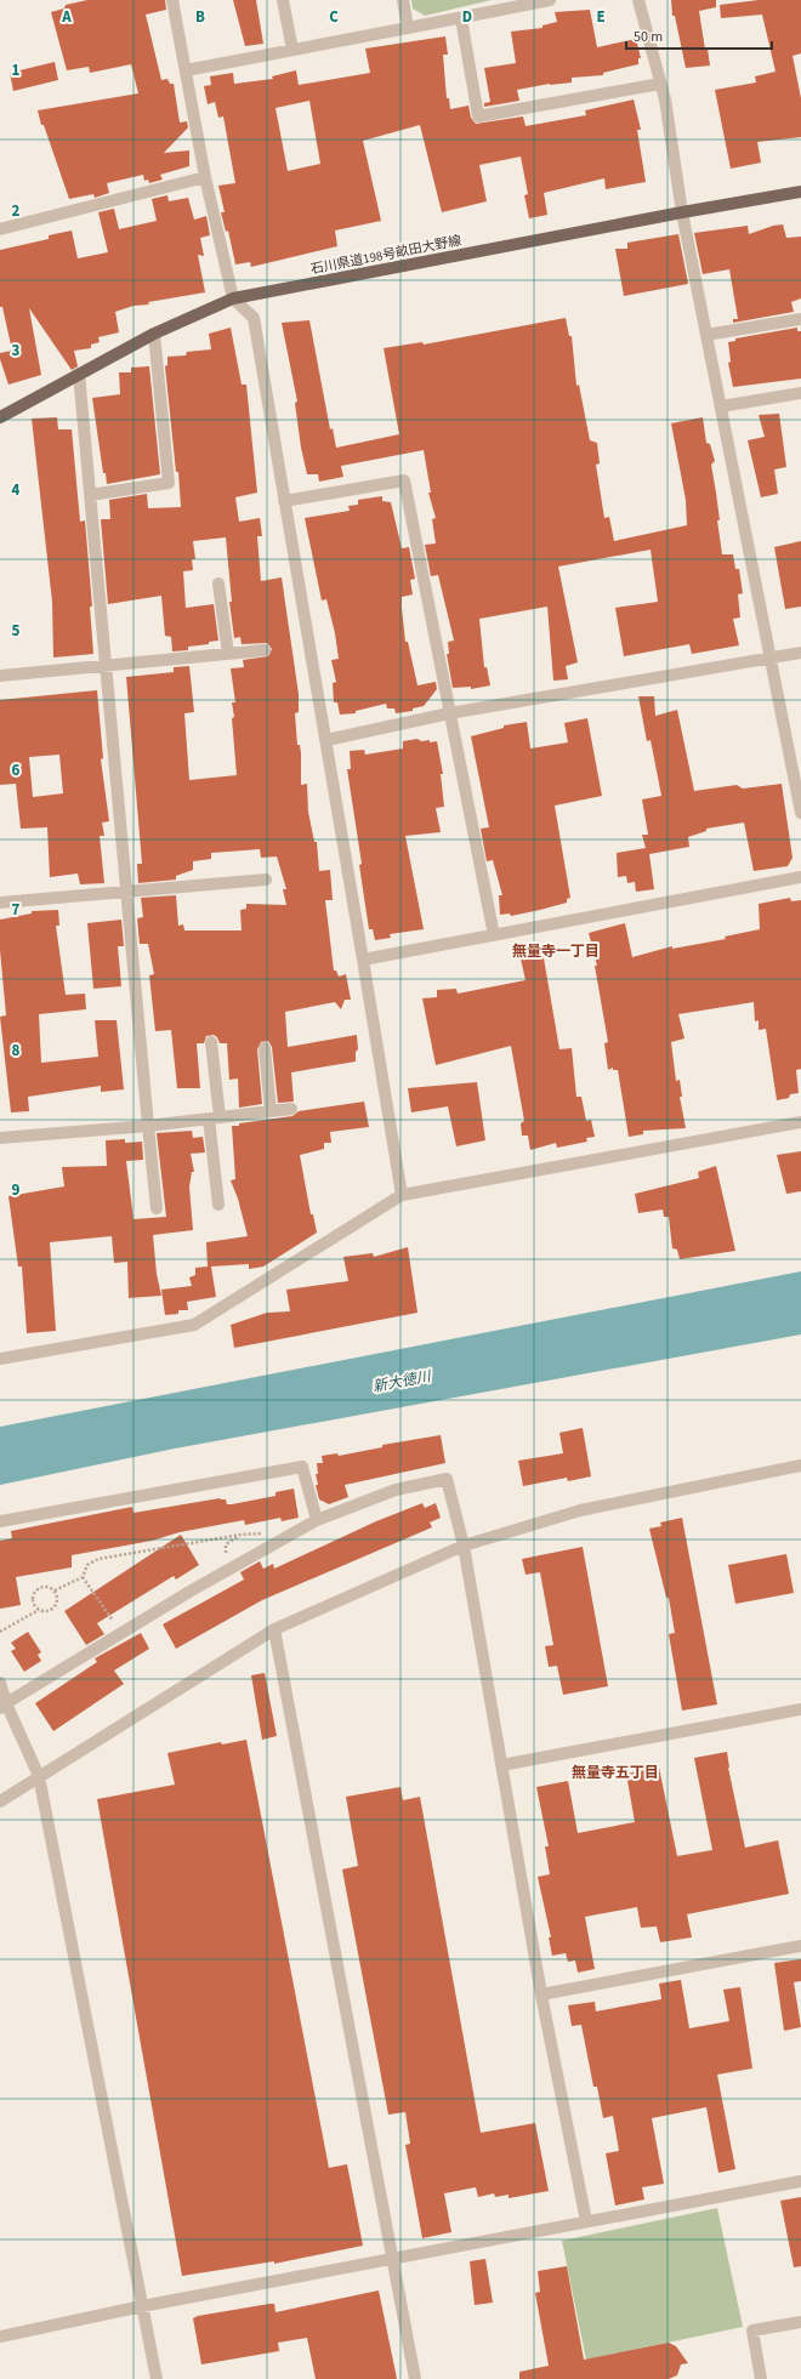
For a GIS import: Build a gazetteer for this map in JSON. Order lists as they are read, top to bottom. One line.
{"streets":{"main road":["石川県道198号畝田大野線"]},"districts":["無量寺一丁目","無量寺五丁目"],"water":["新大徳川"],"scale_bar":"50 m","grid":{"columns":["A","B","C","D","E"],"rows":["1","2","3","4","5","6","7","8","9"]}}
